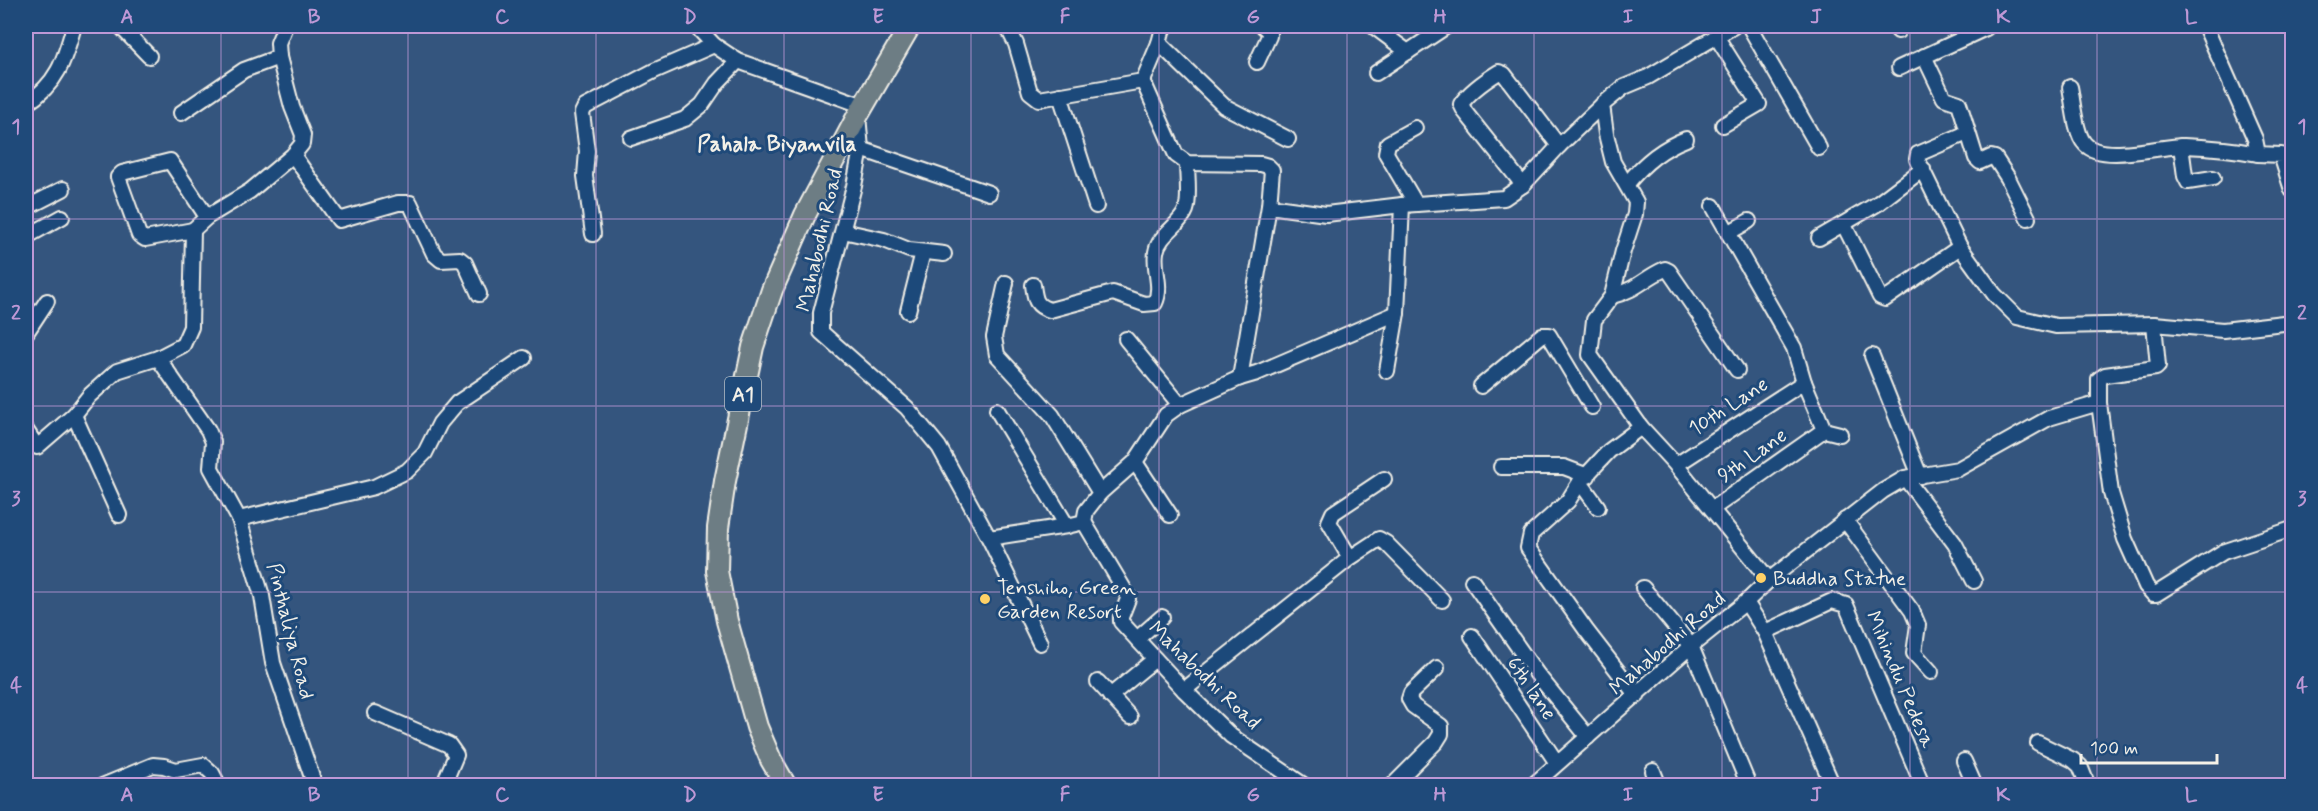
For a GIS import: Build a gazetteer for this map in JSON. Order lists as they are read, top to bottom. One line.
{"streets":{"highway":["A1"],"street":["Mahabodhi Road","10th Lane","9th Lane","Pinthaliya Road","Mihindu Pedesa","6th lane"]},"crossings":[["Mahabodhi Road","A1"],["Mahabodhi Road","6th lane"]],"districts":["Pahala Biyanvila"],"places":["Buddha Statue","Tenshiho, Green Garden Resort"],"scale_bar":"100 m","grid":{"columns":["A","B","C","D","E","F","G","H","I","J","K","L"],"rows":["1","2","3","4"]}}
